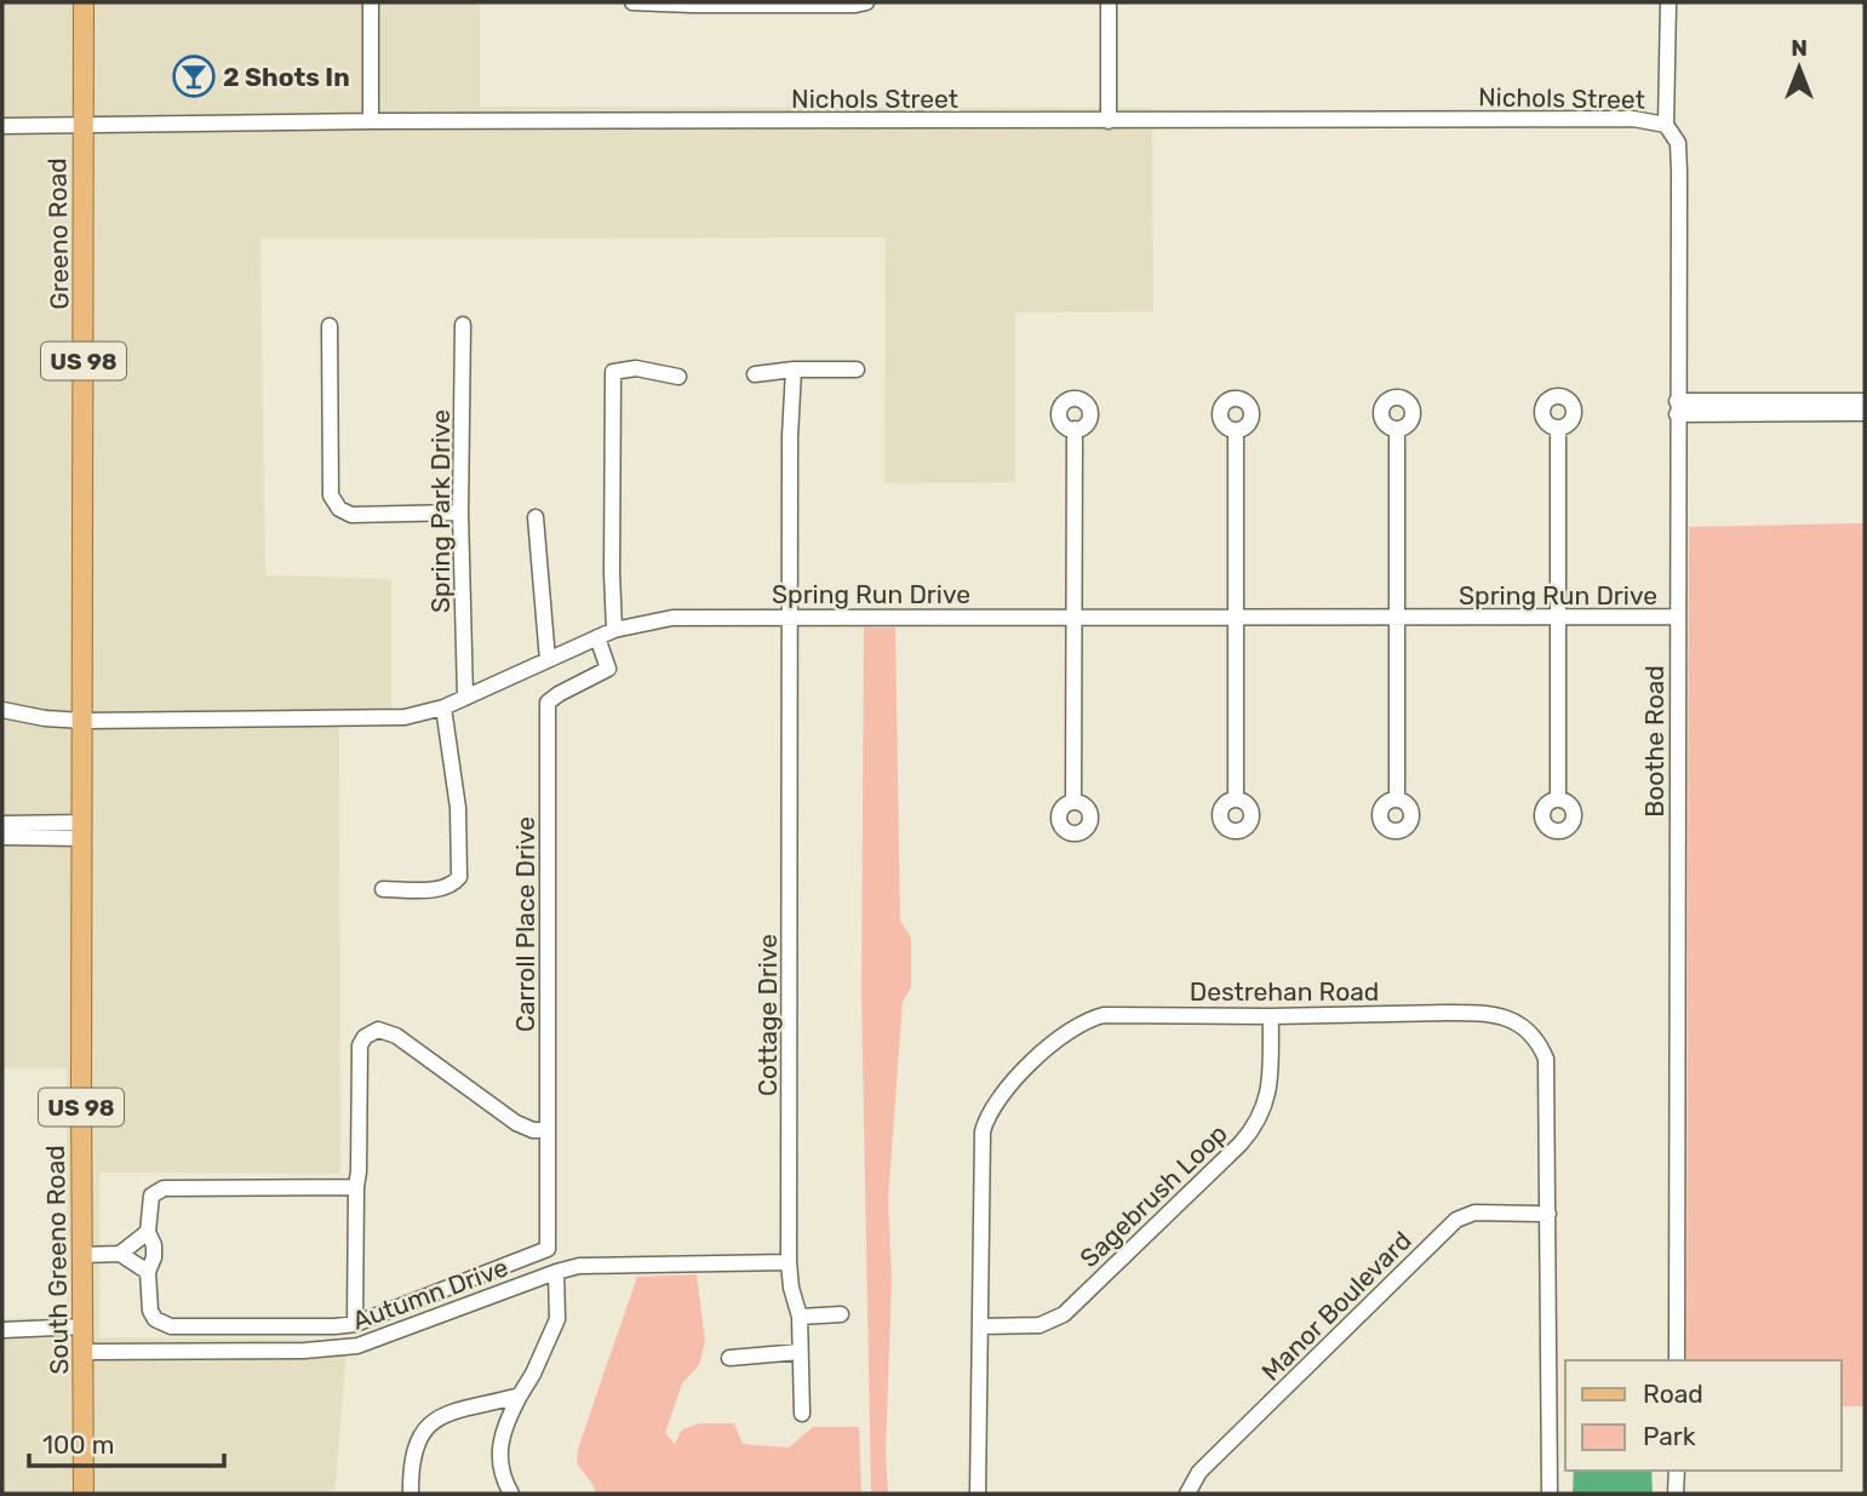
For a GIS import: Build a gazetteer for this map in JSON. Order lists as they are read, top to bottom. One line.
{"streets":{"main road":["Greeno Road","US 98","South Greeno Road"],"street":["Nichols Street","Spring Park Drive","Spring Run Drive","Boothe Road","Carroll Place Drive","Destrehan Road","Cottage Drive","Sagebrush Loop","Autumn Drive","Manor Boulevard"]},"crossings":[["Nichols Street","Greeno Road"],["Nichols Street","Boothe Road"],["Greeno Road","Spring Run Drive"],["Greeno Road","South Greeno Road"],["Spring Park Drive","Spring Run Drive"],["Spring Run Drive","Boothe Road"],["Spring Run Drive","Carroll Place Drive"],["Spring Run Drive","Cottage Drive"],["Spring Run Drive","South Greeno Road"],["Destrehan Road","Sagebrush Loop"],["Destrehan Road","Manor Boulevard"],["Cottage Drive","Autumn Drive"],["South Greeno Road","Autumn Drive"]],"places":{"bar":["2 Shots In"]},"legend":["Road","Park"],"scale_bar":"100 m","north":"top"}
